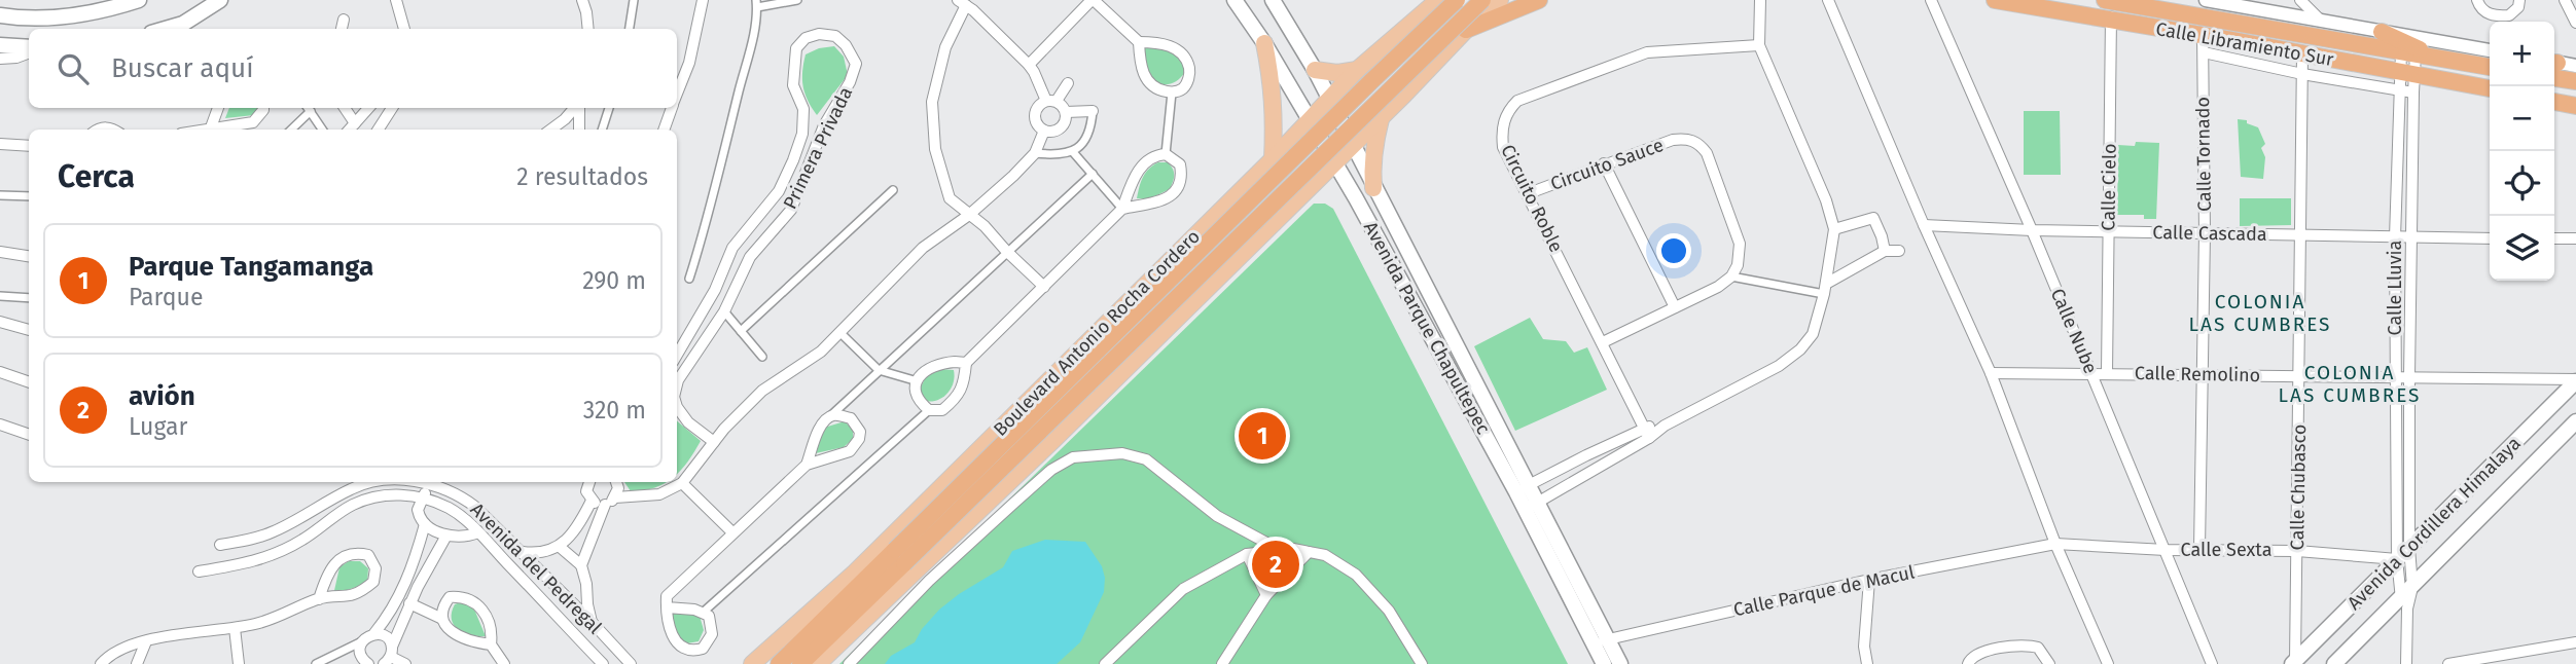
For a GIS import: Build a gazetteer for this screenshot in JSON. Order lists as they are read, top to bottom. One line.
{"streets":{"highway":["Calle Libramiento Sur"],"main road":["Avenida Parque Chapultepec","Boulevard Antonio Rocha Cordero","Avenida Cordillera Himalaya"],"street":["Primera Privada","Calle Tornado","Circuito Sauce","Calle Cielo","Circuito Roble","Calle Cascada","Calle Lluvia","Calle Nube","Calle Remolino","Calle Chubasco","Calle Sexta","Avenida del Pedregal","Calle Parque de Macul"]},"crossings":[["Calle Libramiento Sur","Calle Tornado"],["Calle Libramiento Sur","Calle Cielo"],["Calle Libramiento Sur","Calle Lluvia"],["Calle Libramiento Sur","Calle Chubasco"],["Calle Tornado","Calle Cascada"],["Calle Tornado","Calle Remolino"],["Calle Tornado","Calle Sexta"],["Circuito Sauce","Circuito Roble"],["Calle Cielo","Calle Cascada"],["Calle Cielo","Calle Remolino"],["Calle Cascada","Calle Lluvia"],["Calle Cascada","Calle Nube"],["Calle Cascada","Calle Chubasco"],["Calle Lluvia","Calle Remolino"],["Calle Lluvia","Avenida Cordillera Himalaya"],["Calle Lluvia","Calle Sexta"],["Avenida Parque Chapultepec","Boulevard Antonio Rocha Cordero"],["Avenida Parque Chapultepec","Calle Parque de Macul"],["Calle Nube","Calle Remolino"],["Calle Nube","Calle Sexta"],["Calle Remolino","Calle Chubasco"],["Calle Remolino","Avenida Cordillera Himalaya"],["Calle Chubasco","Avenida Cordillera Himalaya"],["Calle Chubasco","Calle Sexta"],["Avenida Cordillera Himalaya","Calle Sexta"],["Calle Sexta","Calle Parque de Macul"]],"districts":["COLONIA LAS CUMBRES","COLONIA LAS CUMBRES"],"page":{"map_buttons":["+","−"],"search":"Buscar aquí","heading":["Cerca","2 resultados"],"list":[{"mark":"1","name":"Parque Tangamanga","note":"Parque","value":"290 m"},{"mark":"2","name":"avión","note":"Lugar","value":"320 m"}],"pins":["1","2"]}}
